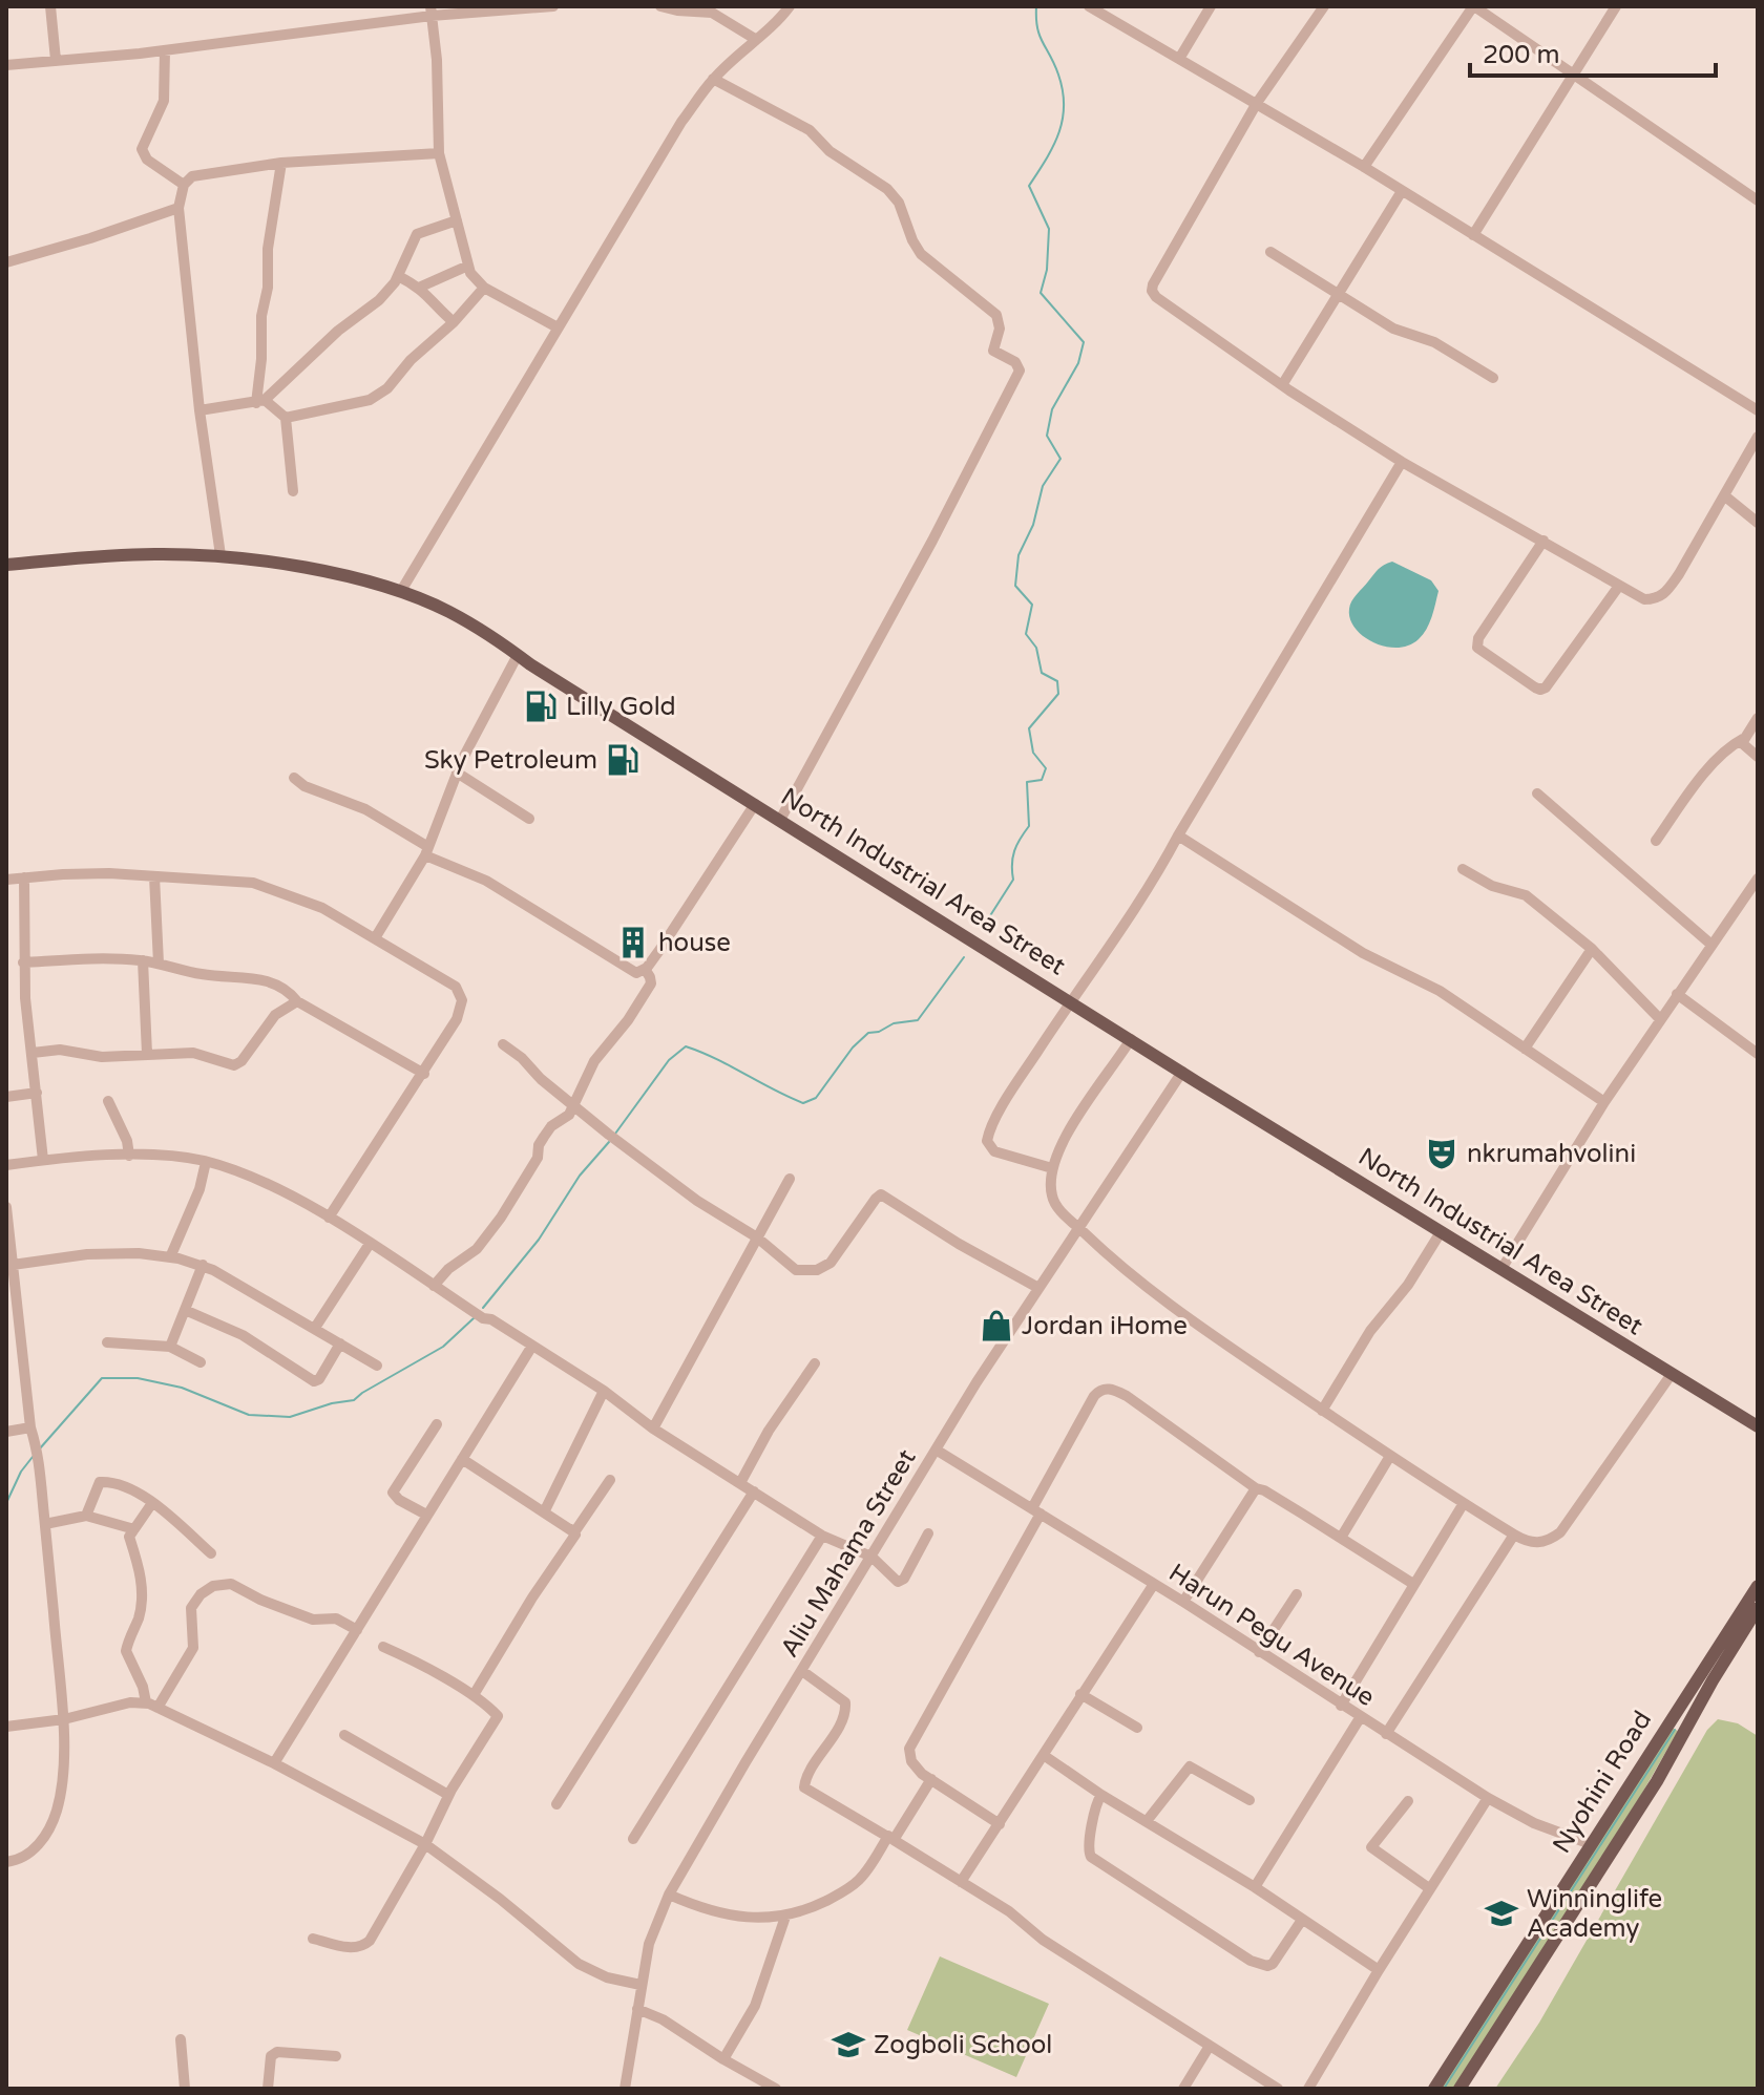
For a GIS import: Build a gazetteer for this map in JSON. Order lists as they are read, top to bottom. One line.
{"streets":{"main road":["North Industrial Area Street","Nyohini Road"],"street":["Aliu Mahama Street","Harun Pegu Avenue"]},"crossings":[["North Industrial Area Street","Aliu Mahama Street"],["Aliu Mahama Street","Harun Pegu Avenue"],["Harun Pegu Avenue","Nyohini Road"]],"places":{"fuel station":["Lilly Gold","Sky Petroleum"],"building":["house"],"theatre":["nkrumahvolini"],"shop":["Jordan iHome"],"school or university":["Winninglife Academy","Zogboli School"]},"scale_bar":"200 m"}
